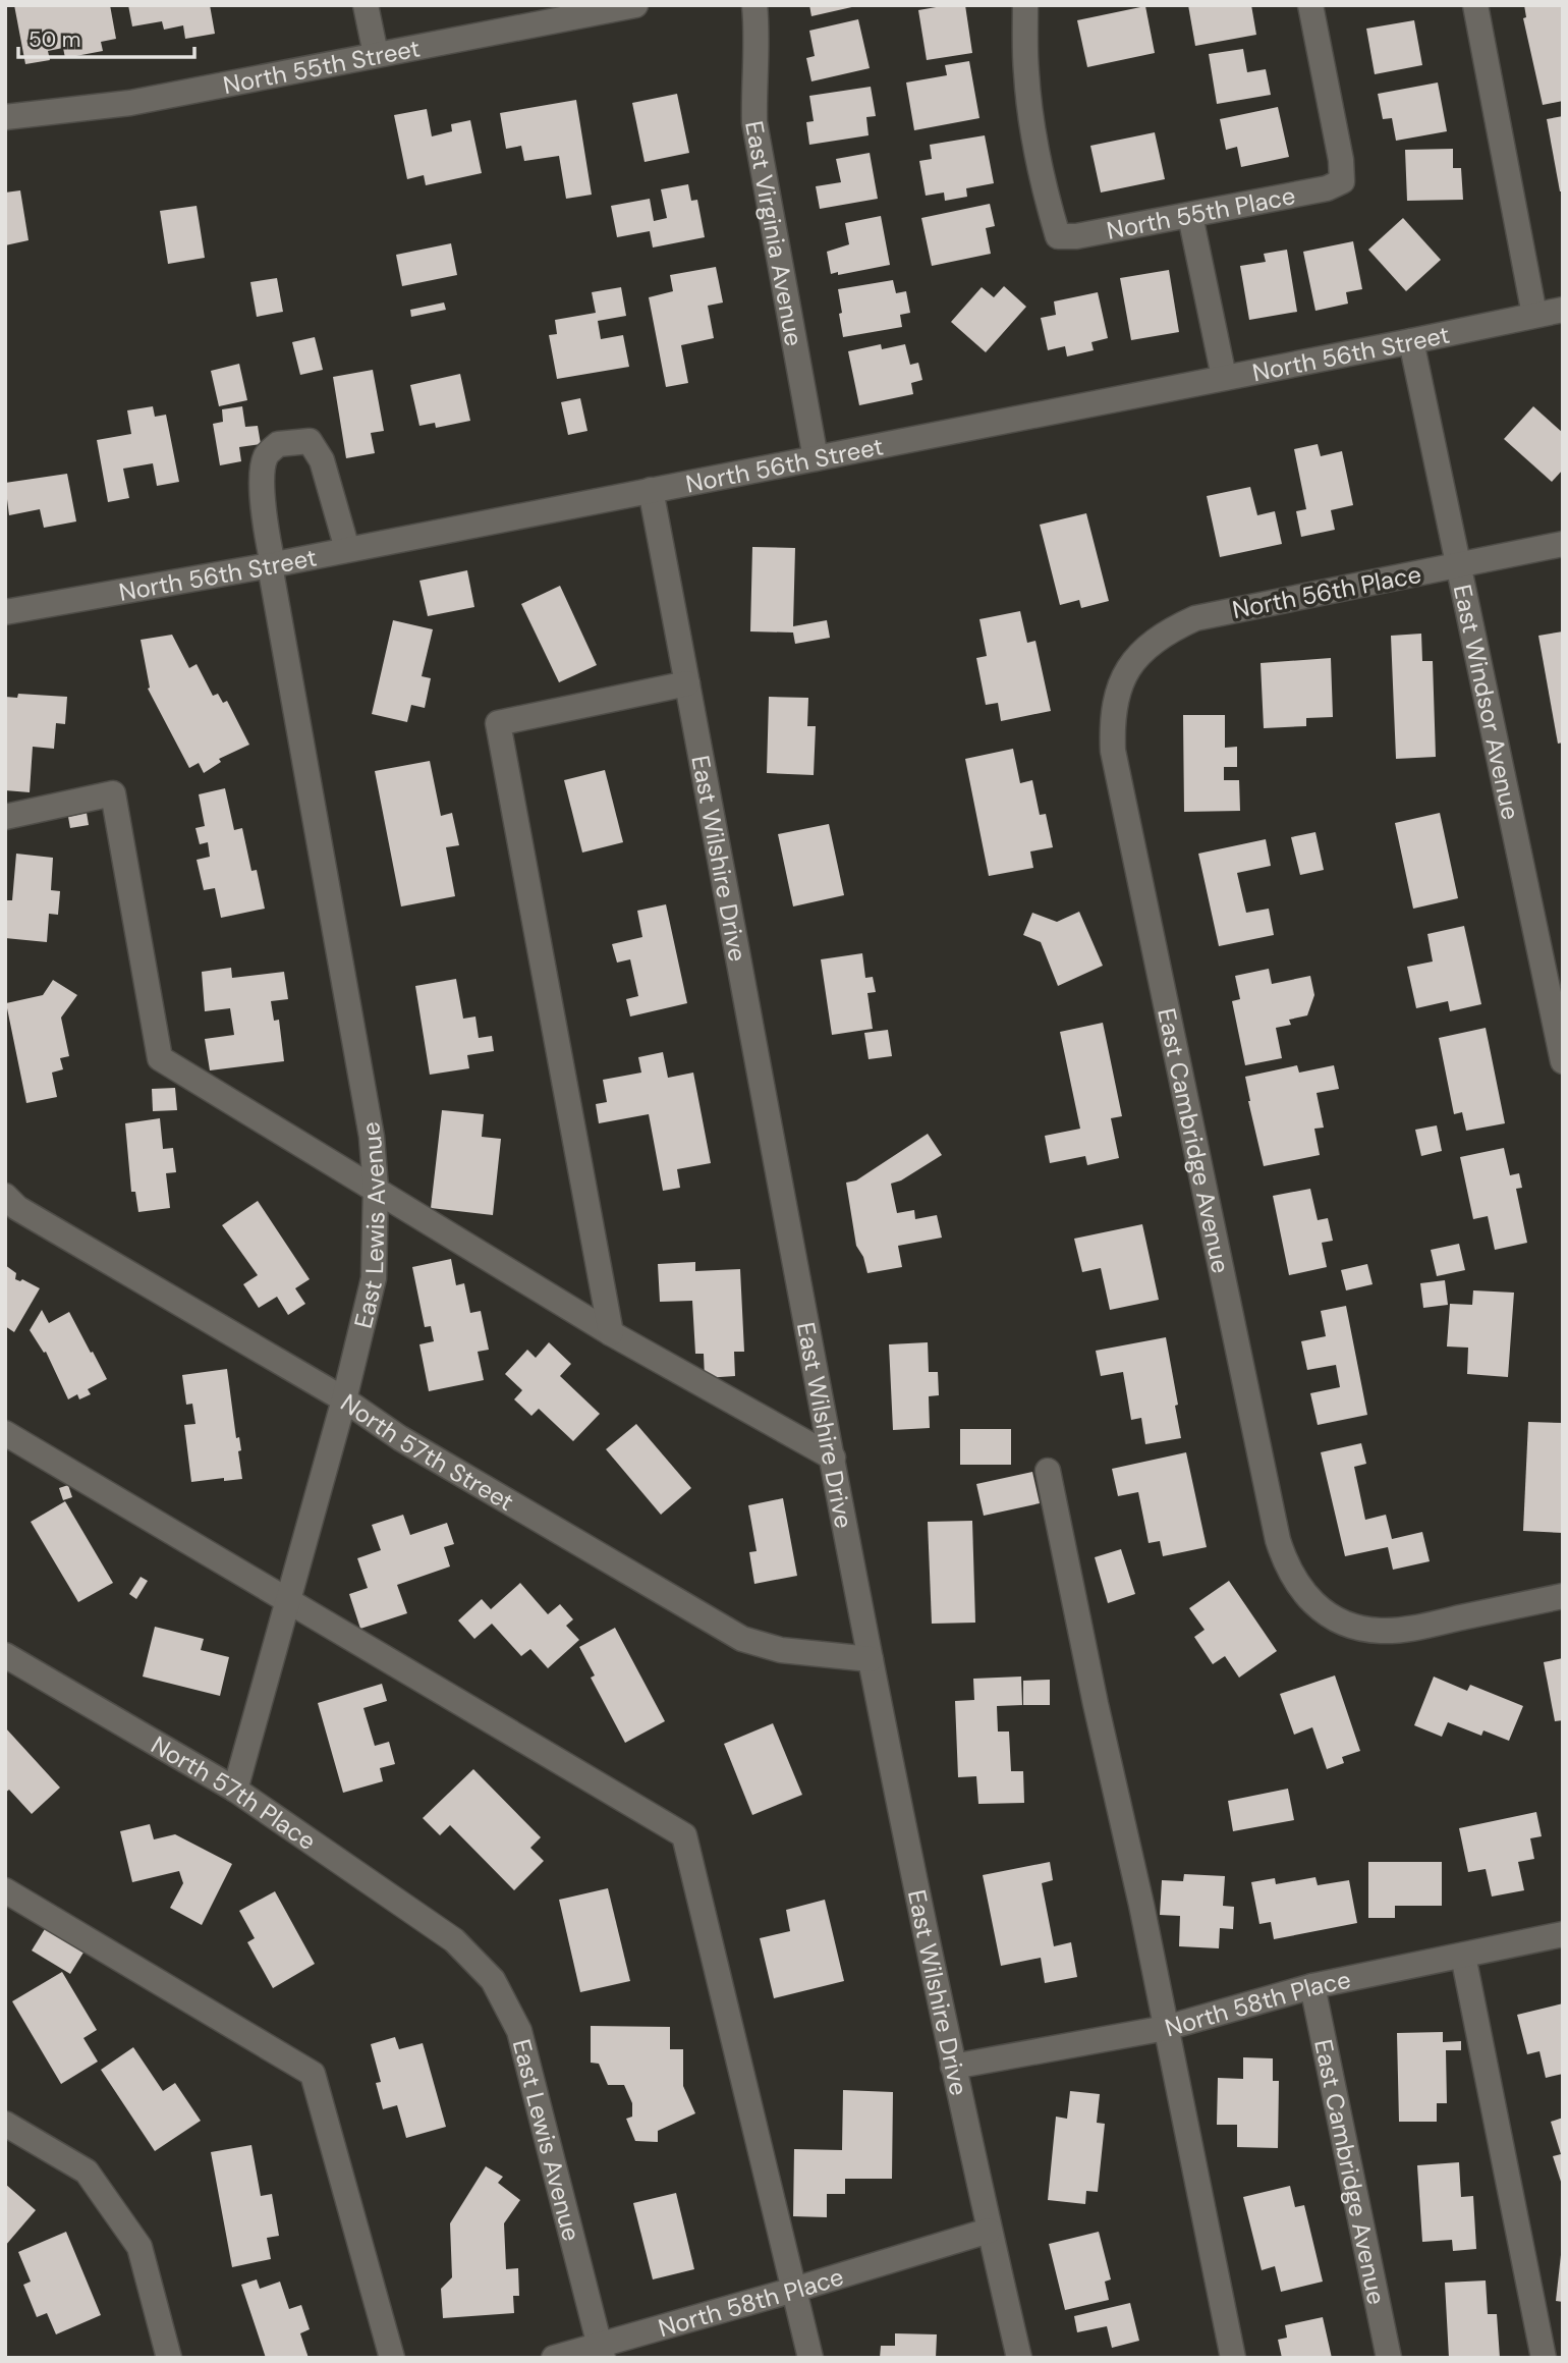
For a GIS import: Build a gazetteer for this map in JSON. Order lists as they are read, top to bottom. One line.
{"streets":{"street":["North 55th Street","North 55th Place","East Virginia Avenue","North 56th Street","North 56th Place","East Windsor Avenue","East Wilshire Drive","East Cambridge Avenue","East Lewis Avenue","North 57th Street","North 57th Place","North 58th Place"]},"crossings":[["East Virginia Avenue","North 56th Street"],["North 56th Street","East Windsor Avenue"],["North 56th Street","East Wilshire Drive"],["North 56th Street","East Lewis Avenue"],["North 56th Place","East Windsor Avenue"],["North 56th Place","East Cambridge Avenue"],["East Wilshire Drive","North 57th Street"],["East Wilshire Drive","North 58th Place"],["East Cambridge Avenue","North 58th Place"],["East Lewis Avenue","North 57th Street"],["East Lewis Avenue","North 57th Place"],["East Lewis Avenue","North 58th Place"]],"scale_bar":"50 m"}
